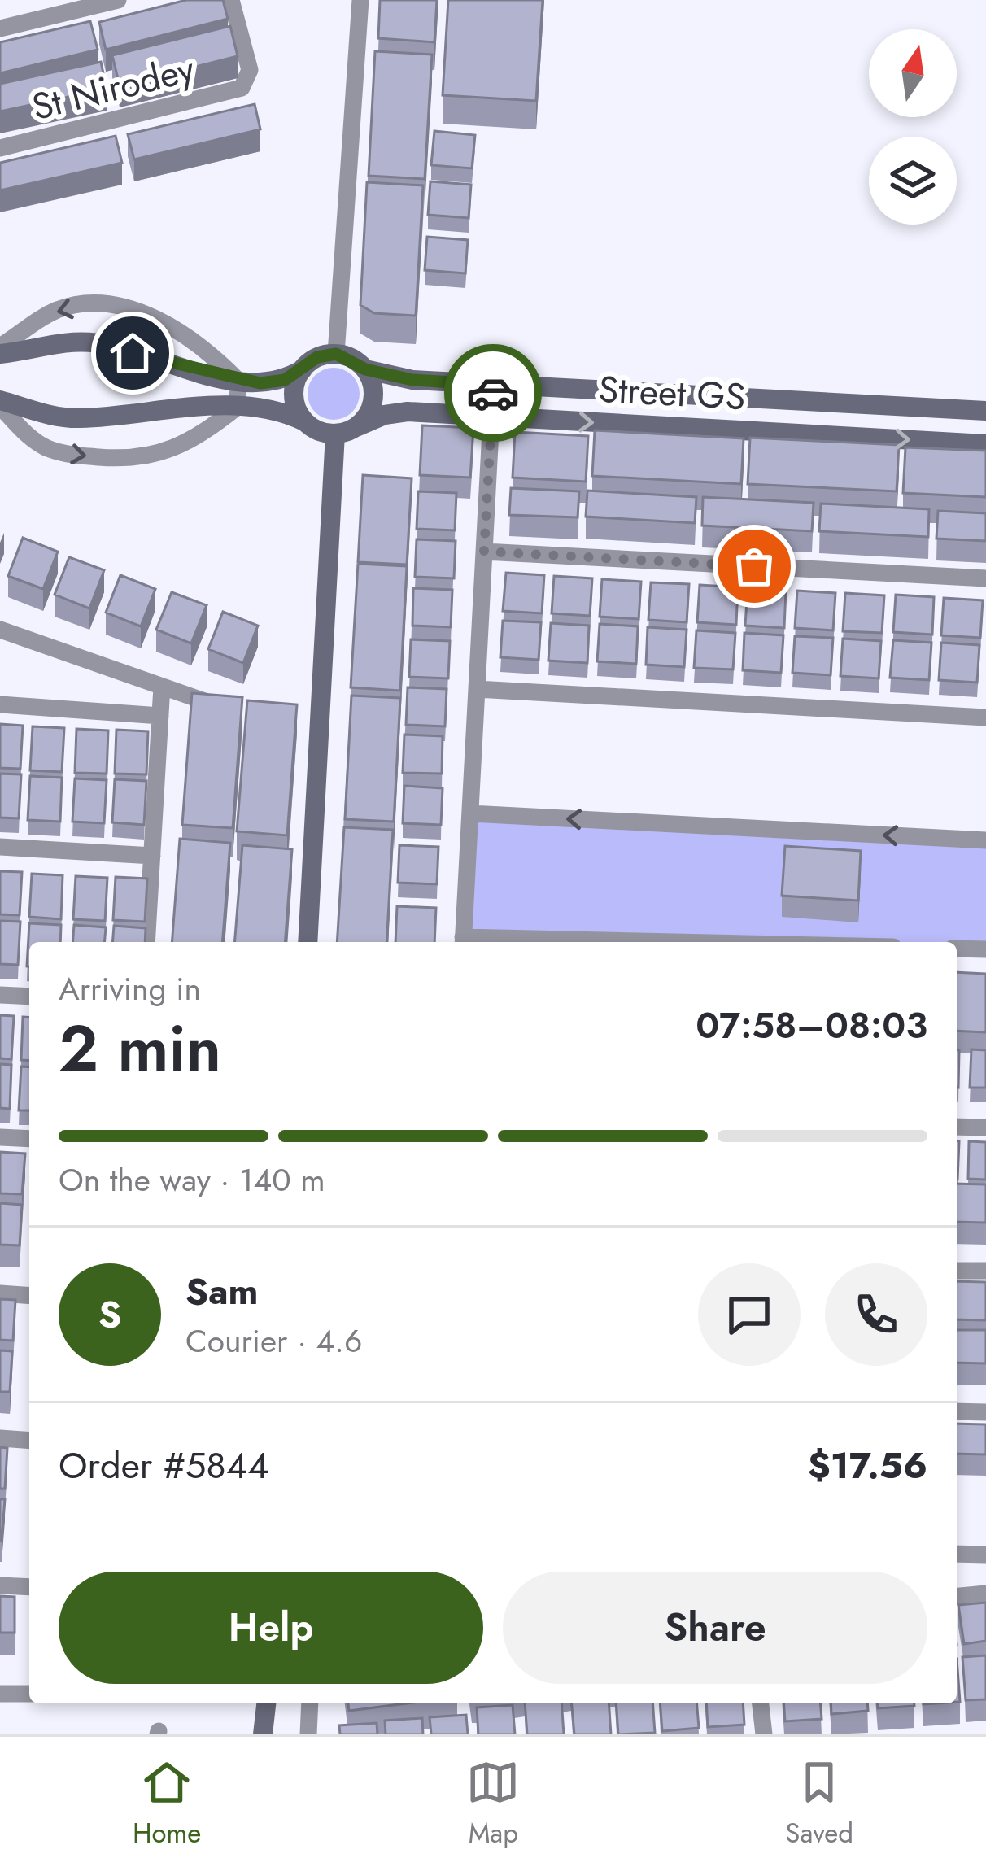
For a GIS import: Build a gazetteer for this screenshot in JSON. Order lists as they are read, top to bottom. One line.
{"streets":{"street":["St Nirodey","Street GS"]},"north":"top","page":{"heading":["2 min","Arriving in","07:58–08:03"],"panel":["Sam","Courier · 4.6","Order #5844","$17.56"],"bar":"On the way · 140 m","round":"S","buttons":["Help","Share"],"tabs":["Home","Map","Saved"]}}
